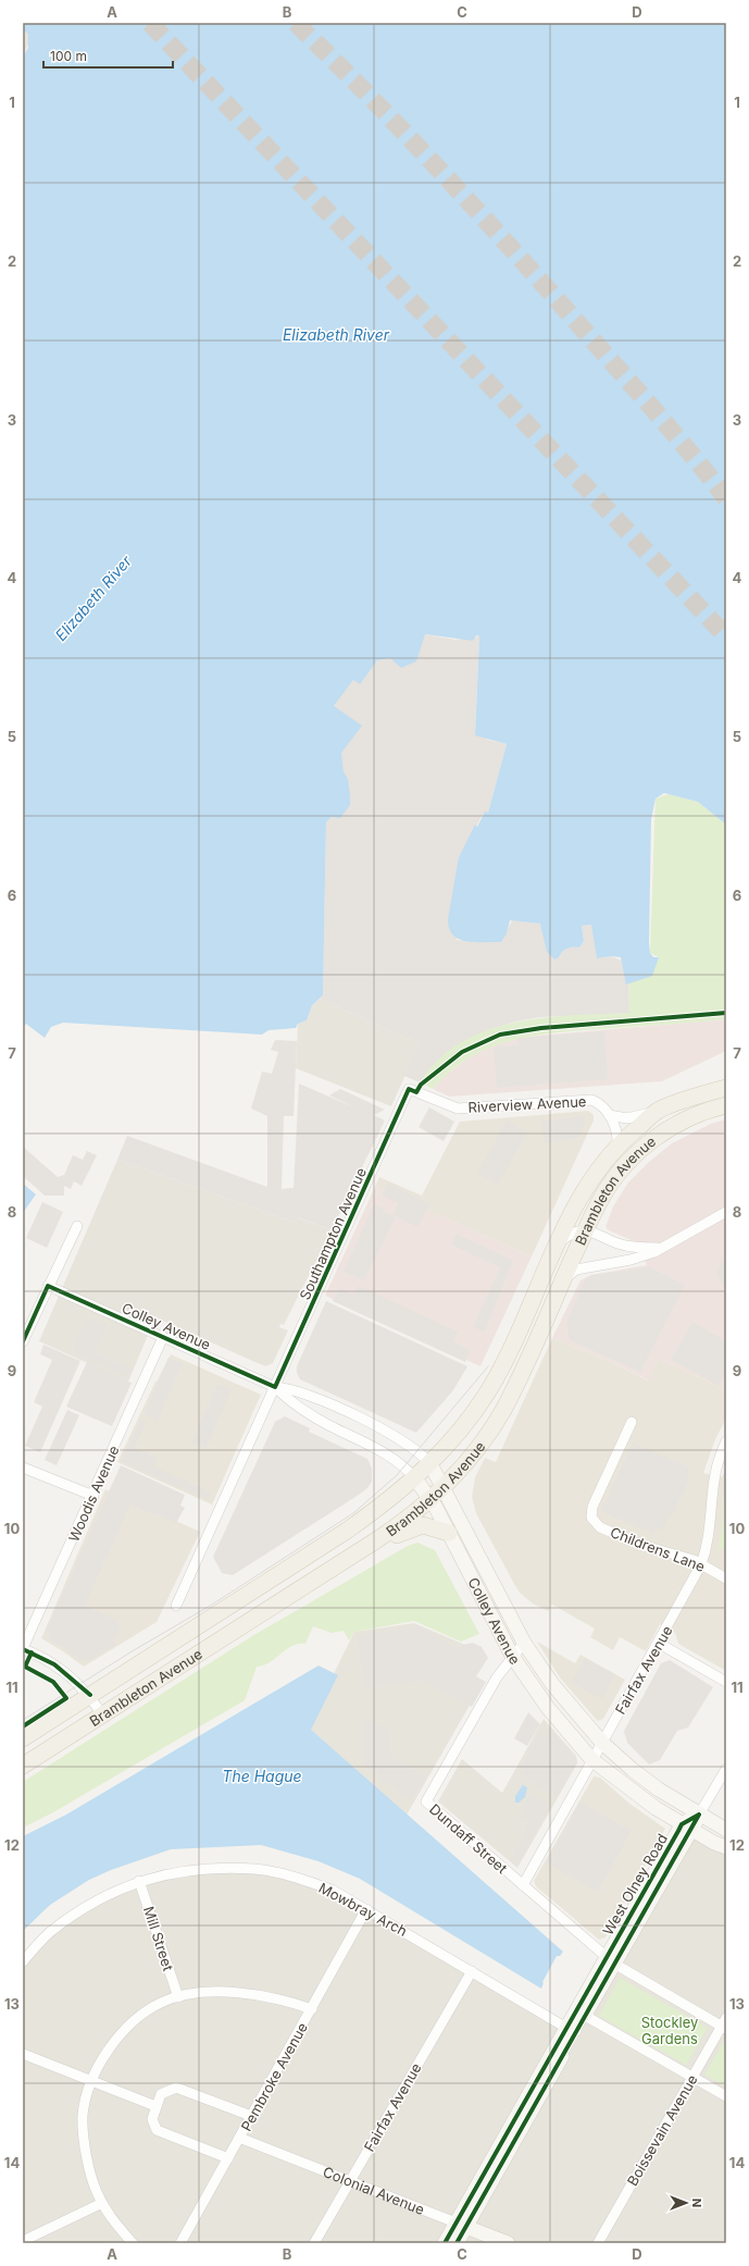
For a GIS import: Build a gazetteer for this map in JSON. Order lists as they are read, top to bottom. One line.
{"streets":{"main road":["Brambleton Avenue","Colley Avenue","West Olney Road","Colonial Avenue"],"street":["Riverview Avenue","Southampton Avenue","Woodis Avenue","Childrens Lane","Fairfax Avenue","Dundaff Street","Mowbray Arch","Mill Street","Pembroke Avenue","Boissevain Avenue"]},"crossings":[["Riverview Avenue","Brambleton Avenue"],["Riverview Avenue","Southampton Avenue"],["Brambleton Avenue","Colley Avenue"],["Southampton Avenue","Colley Avenue"],["Colley Avenue","Woodis Avenue"],["Colley Avenue","Fairfax Avenue"],["Colley Avenue","Dundaff Street"],["Colley Avenue","West Olney Road"],["Childrens Lane","Fairfax Avenue"],["Fairfax Avenue","Dundaff Street"],["Fairfax Avenue","Mowbray Arch"],["Fairfax Avenue","Colonial Avenue"],["Dundaff Street","West Olney Road"],["West Olney Road","Mowbray Arch"],["West Olney Road","Colonial Avenue"],["Mowbray Arch","Mill Street"],["Mowbray Arch","Pembroke Avenue"],["Pembroke Avenue","Colonial Avenue"]],"water":["Elizabeth River","The Hague"],"parks":["Stockley Gardens"],"scale_bar":"100 m","north":"right","grid":{"columns":["A","B","C","D"],"rows":["1","2","3","4","5","6","7","8","9","10","11","12","13","14"]}}
